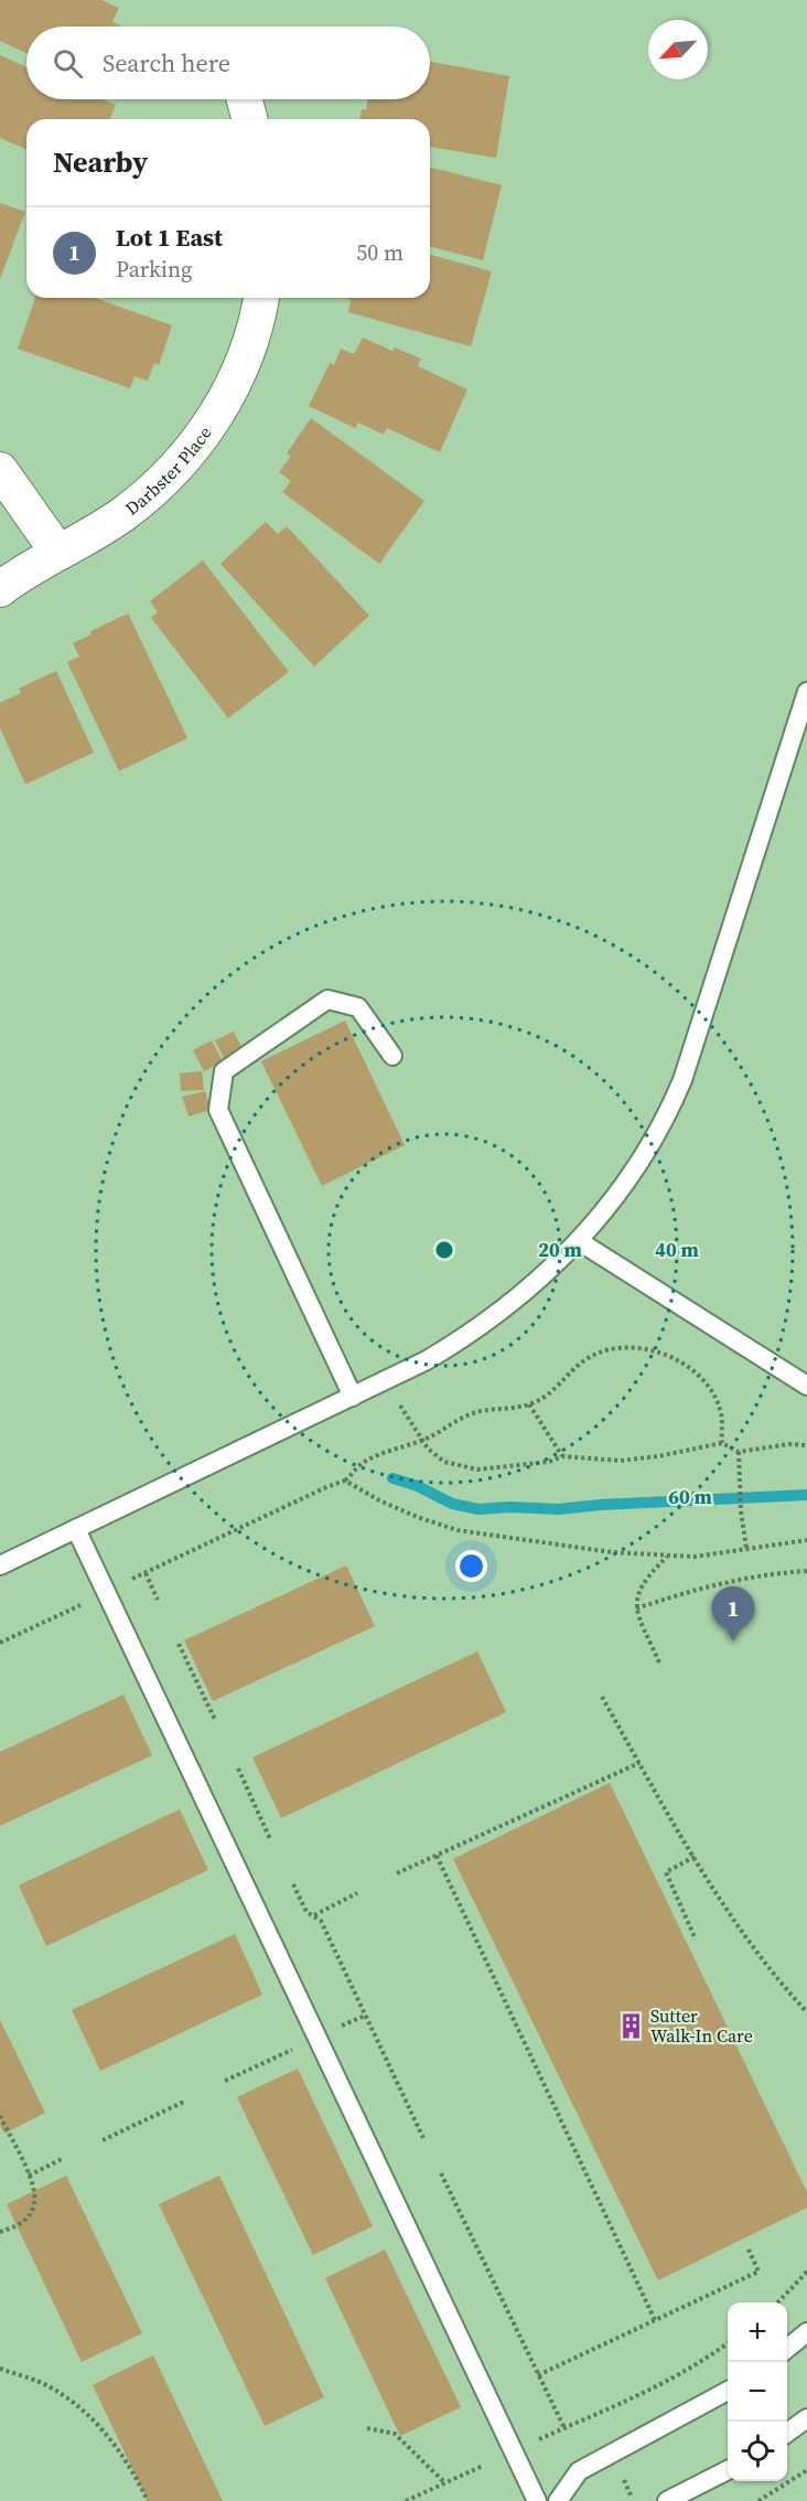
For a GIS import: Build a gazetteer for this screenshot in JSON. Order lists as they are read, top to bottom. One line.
{"streets":{"street":["Darbster Place"]},"places":{"building":["Sutter Walk-In Care"]},"north":"bottom left","page":{"search":"Search here","heading":"Nearby","list":[{"mark":"1","name":"Lot 1 East","note":"Parking","value":"50 m"}],"pins":"1","map_buttons":["+","−"]},"rings":["20 m","40 m","60 m"]}
